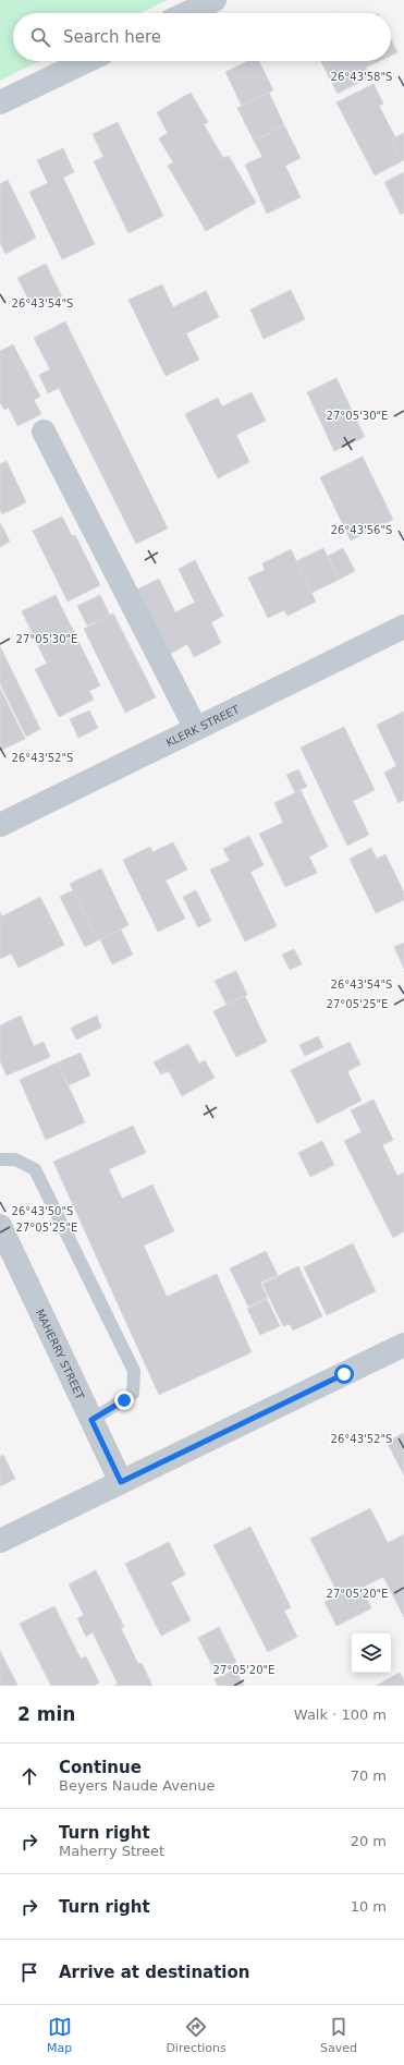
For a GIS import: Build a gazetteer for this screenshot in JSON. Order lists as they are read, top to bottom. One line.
{"streets":{"street":["KLERK STREET","MAHERRY STREET"]},"page":{"search":"Search here","heading":["2 min","Walk · 100 m"],"list":[["Continue","Beyers Naude Avenue","70 m"],["Turn right","Maherry Street","20 m"],["Turn right","10 m"],"Arrive at destination"],"nav":["Map","Directions","Saved"]},"coordinates":["26°43'58\"S","26°43'54\"S","27°05'30\"E","26°43'56\"S","26°43'52\"S","27°05'25\"E","26°43'50\"S","27°05'20\"E"]}
